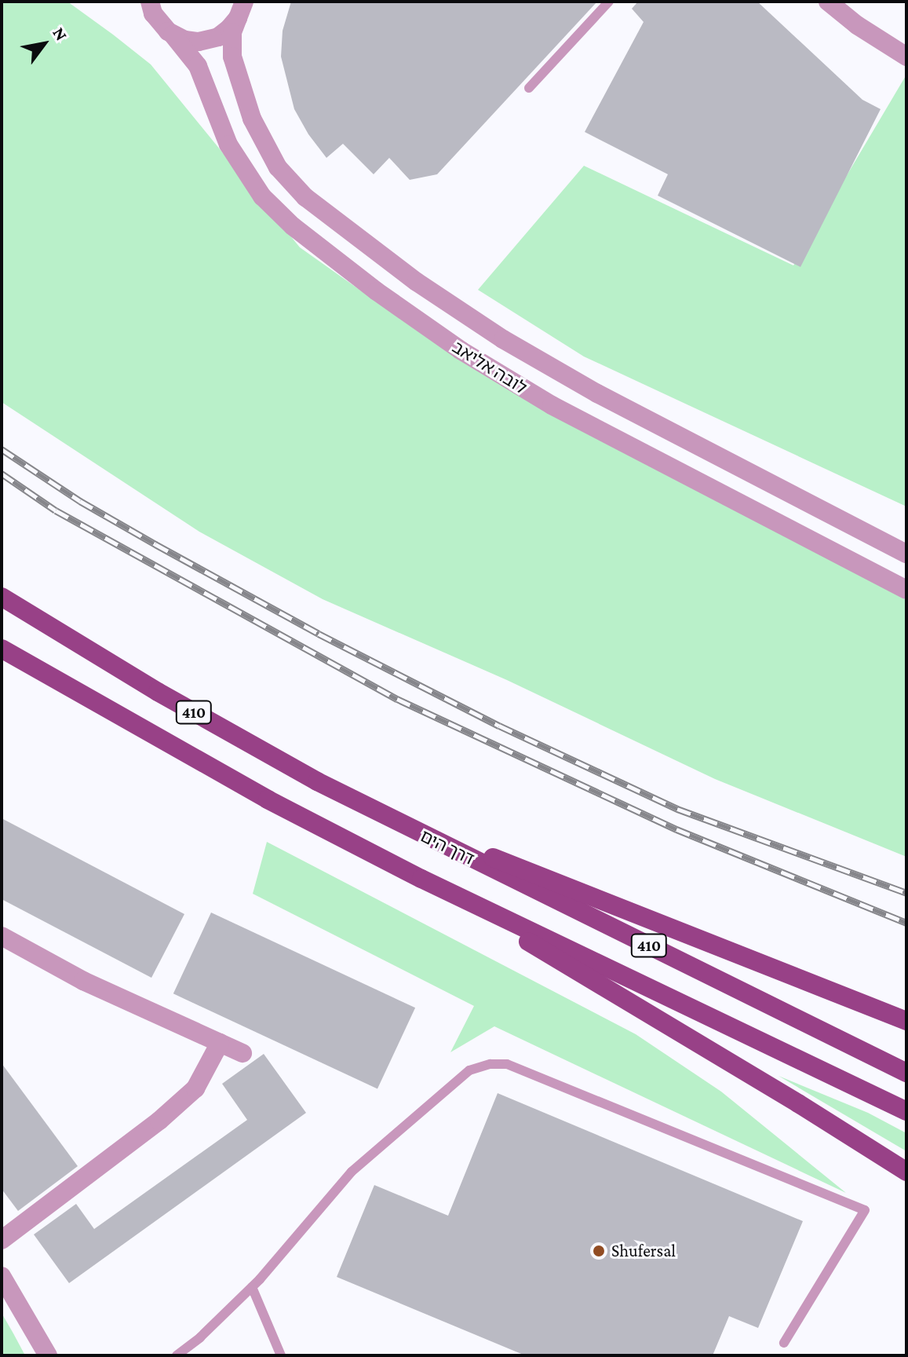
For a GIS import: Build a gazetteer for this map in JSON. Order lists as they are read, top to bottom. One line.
{"streets":{"main road":["410","דרך הים"],"street":["לובה אליאב"]},"places":["Shufersal"],"north":"top right"}
